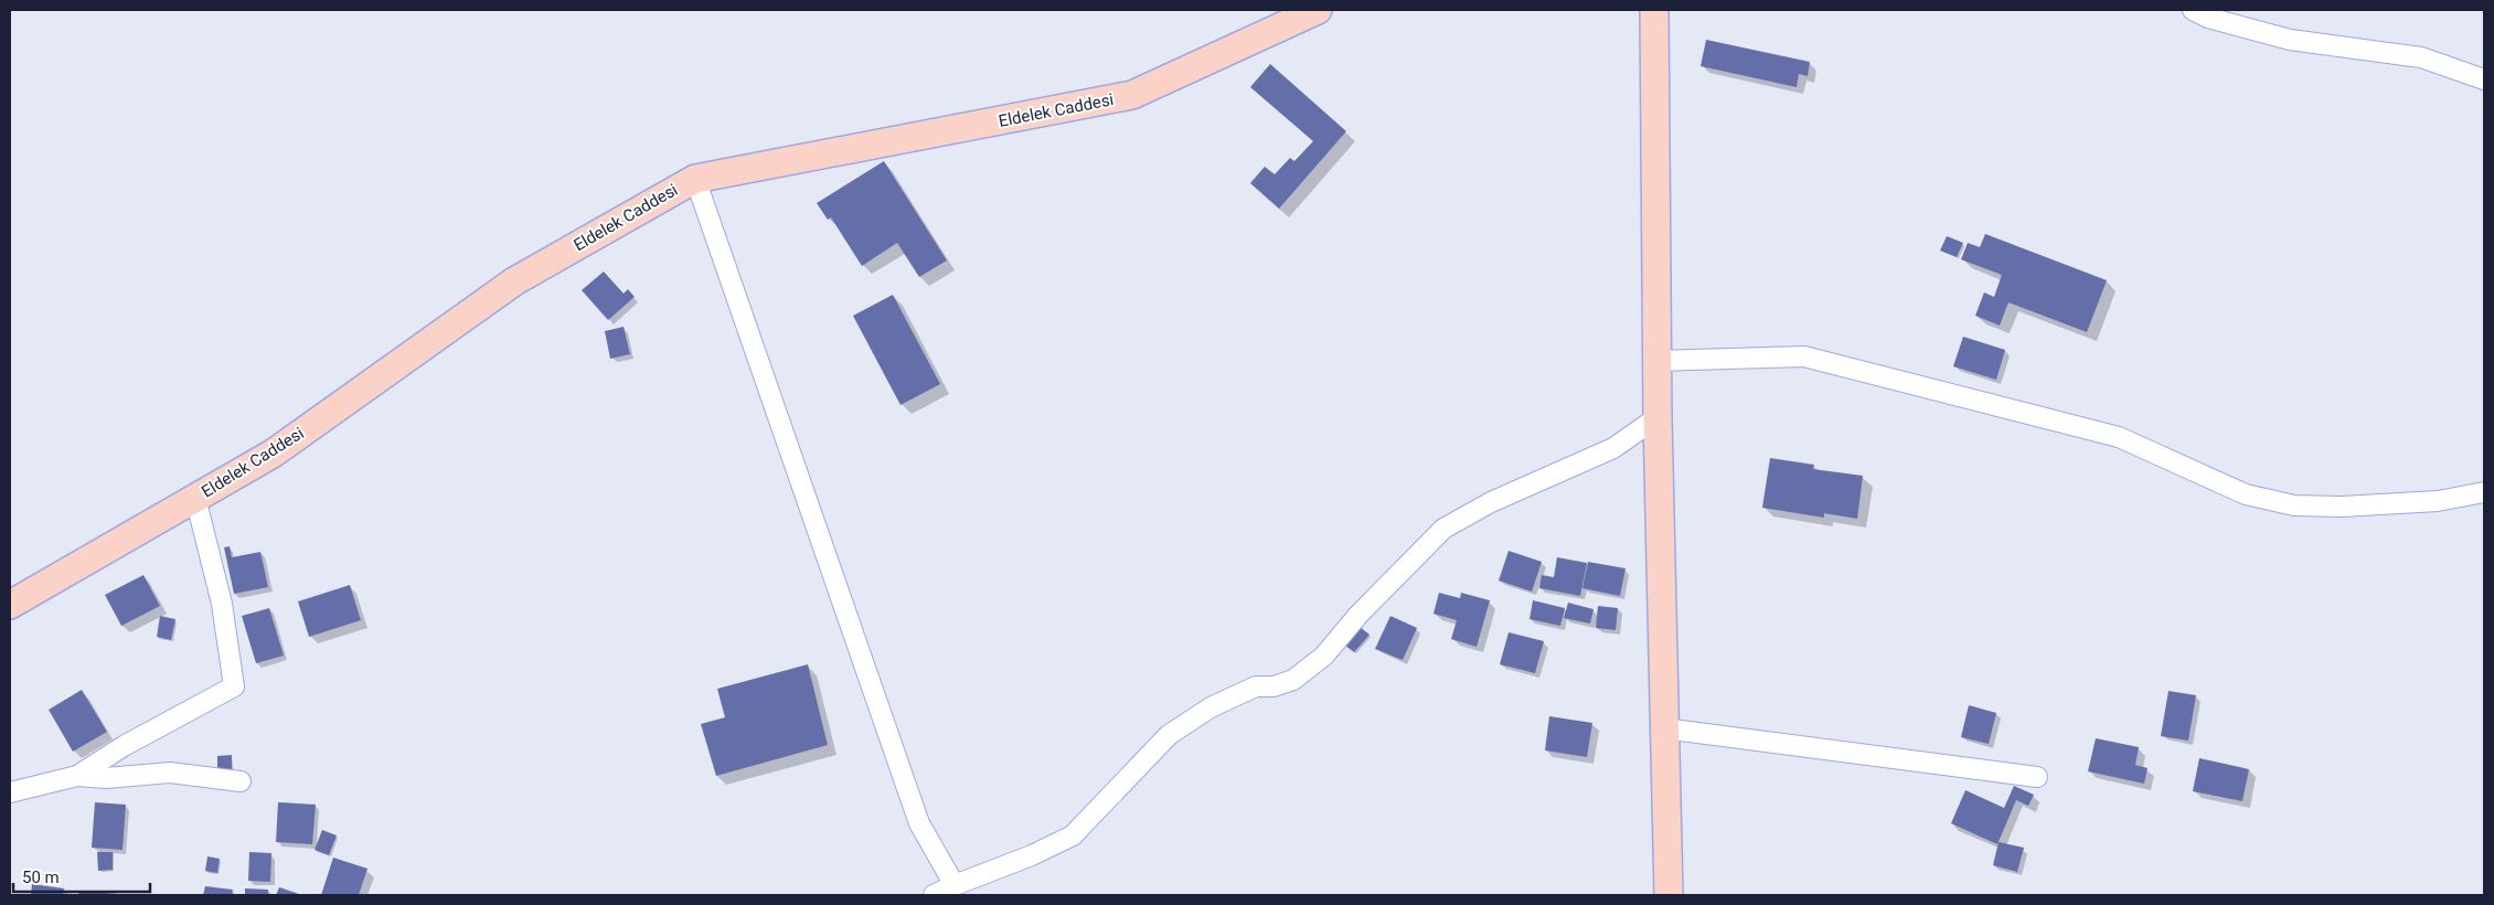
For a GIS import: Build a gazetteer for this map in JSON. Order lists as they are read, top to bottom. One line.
{"streets":{"street":["Eldelek Caddesi"]},"scale_bar":"50 m"}
